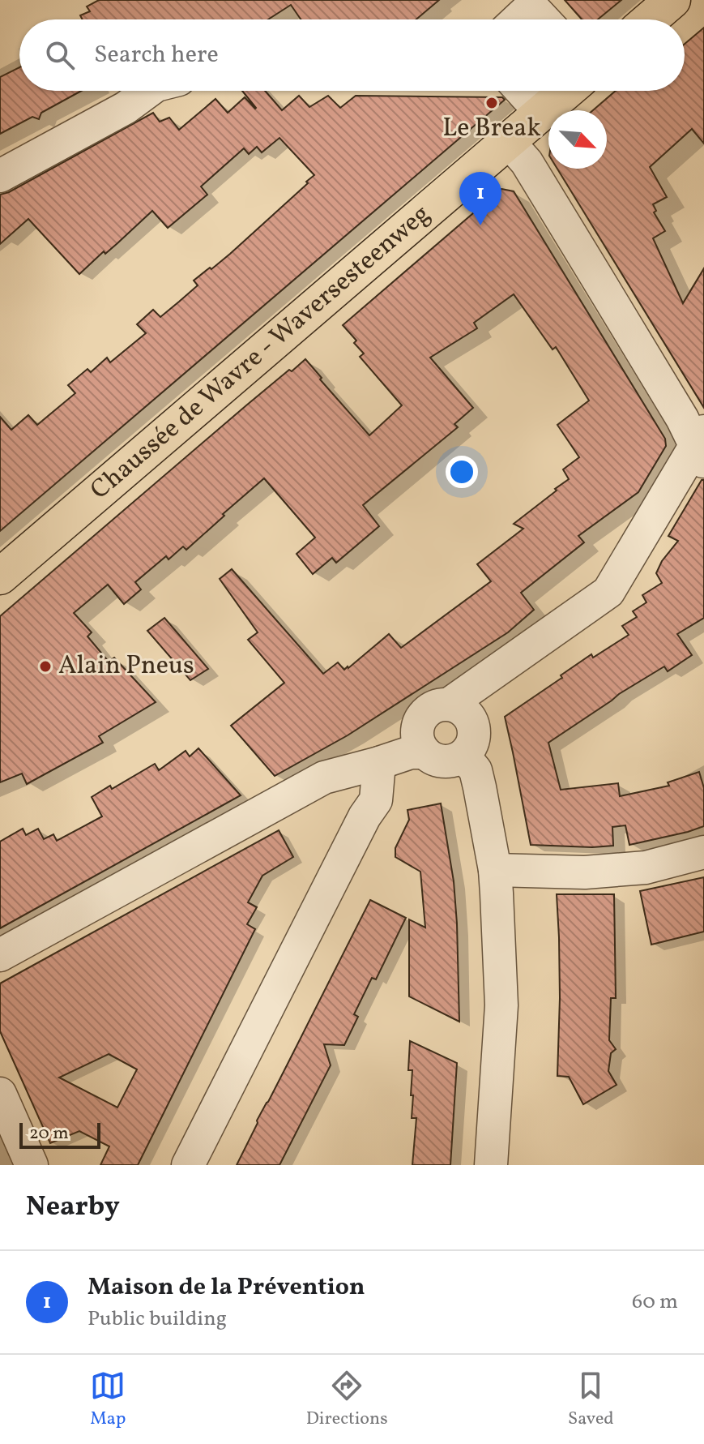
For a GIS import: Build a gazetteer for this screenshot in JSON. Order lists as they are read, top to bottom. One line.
{"streets":{"main road":["Chaussée de Wavre - Waversesteenweg"]},"places":["Le Break","Alain Pneus"],"scale_bar":"20 m","north":"bottom right","page":{"search":"Search here","pins":"1","scale":"20 m","heading":"Nearby","list":[{"mark":"1","name":"Maison de la Prévention","note":"Public building","value":"60 m"}],"nav":["Map","Directions","Saved"]}}
